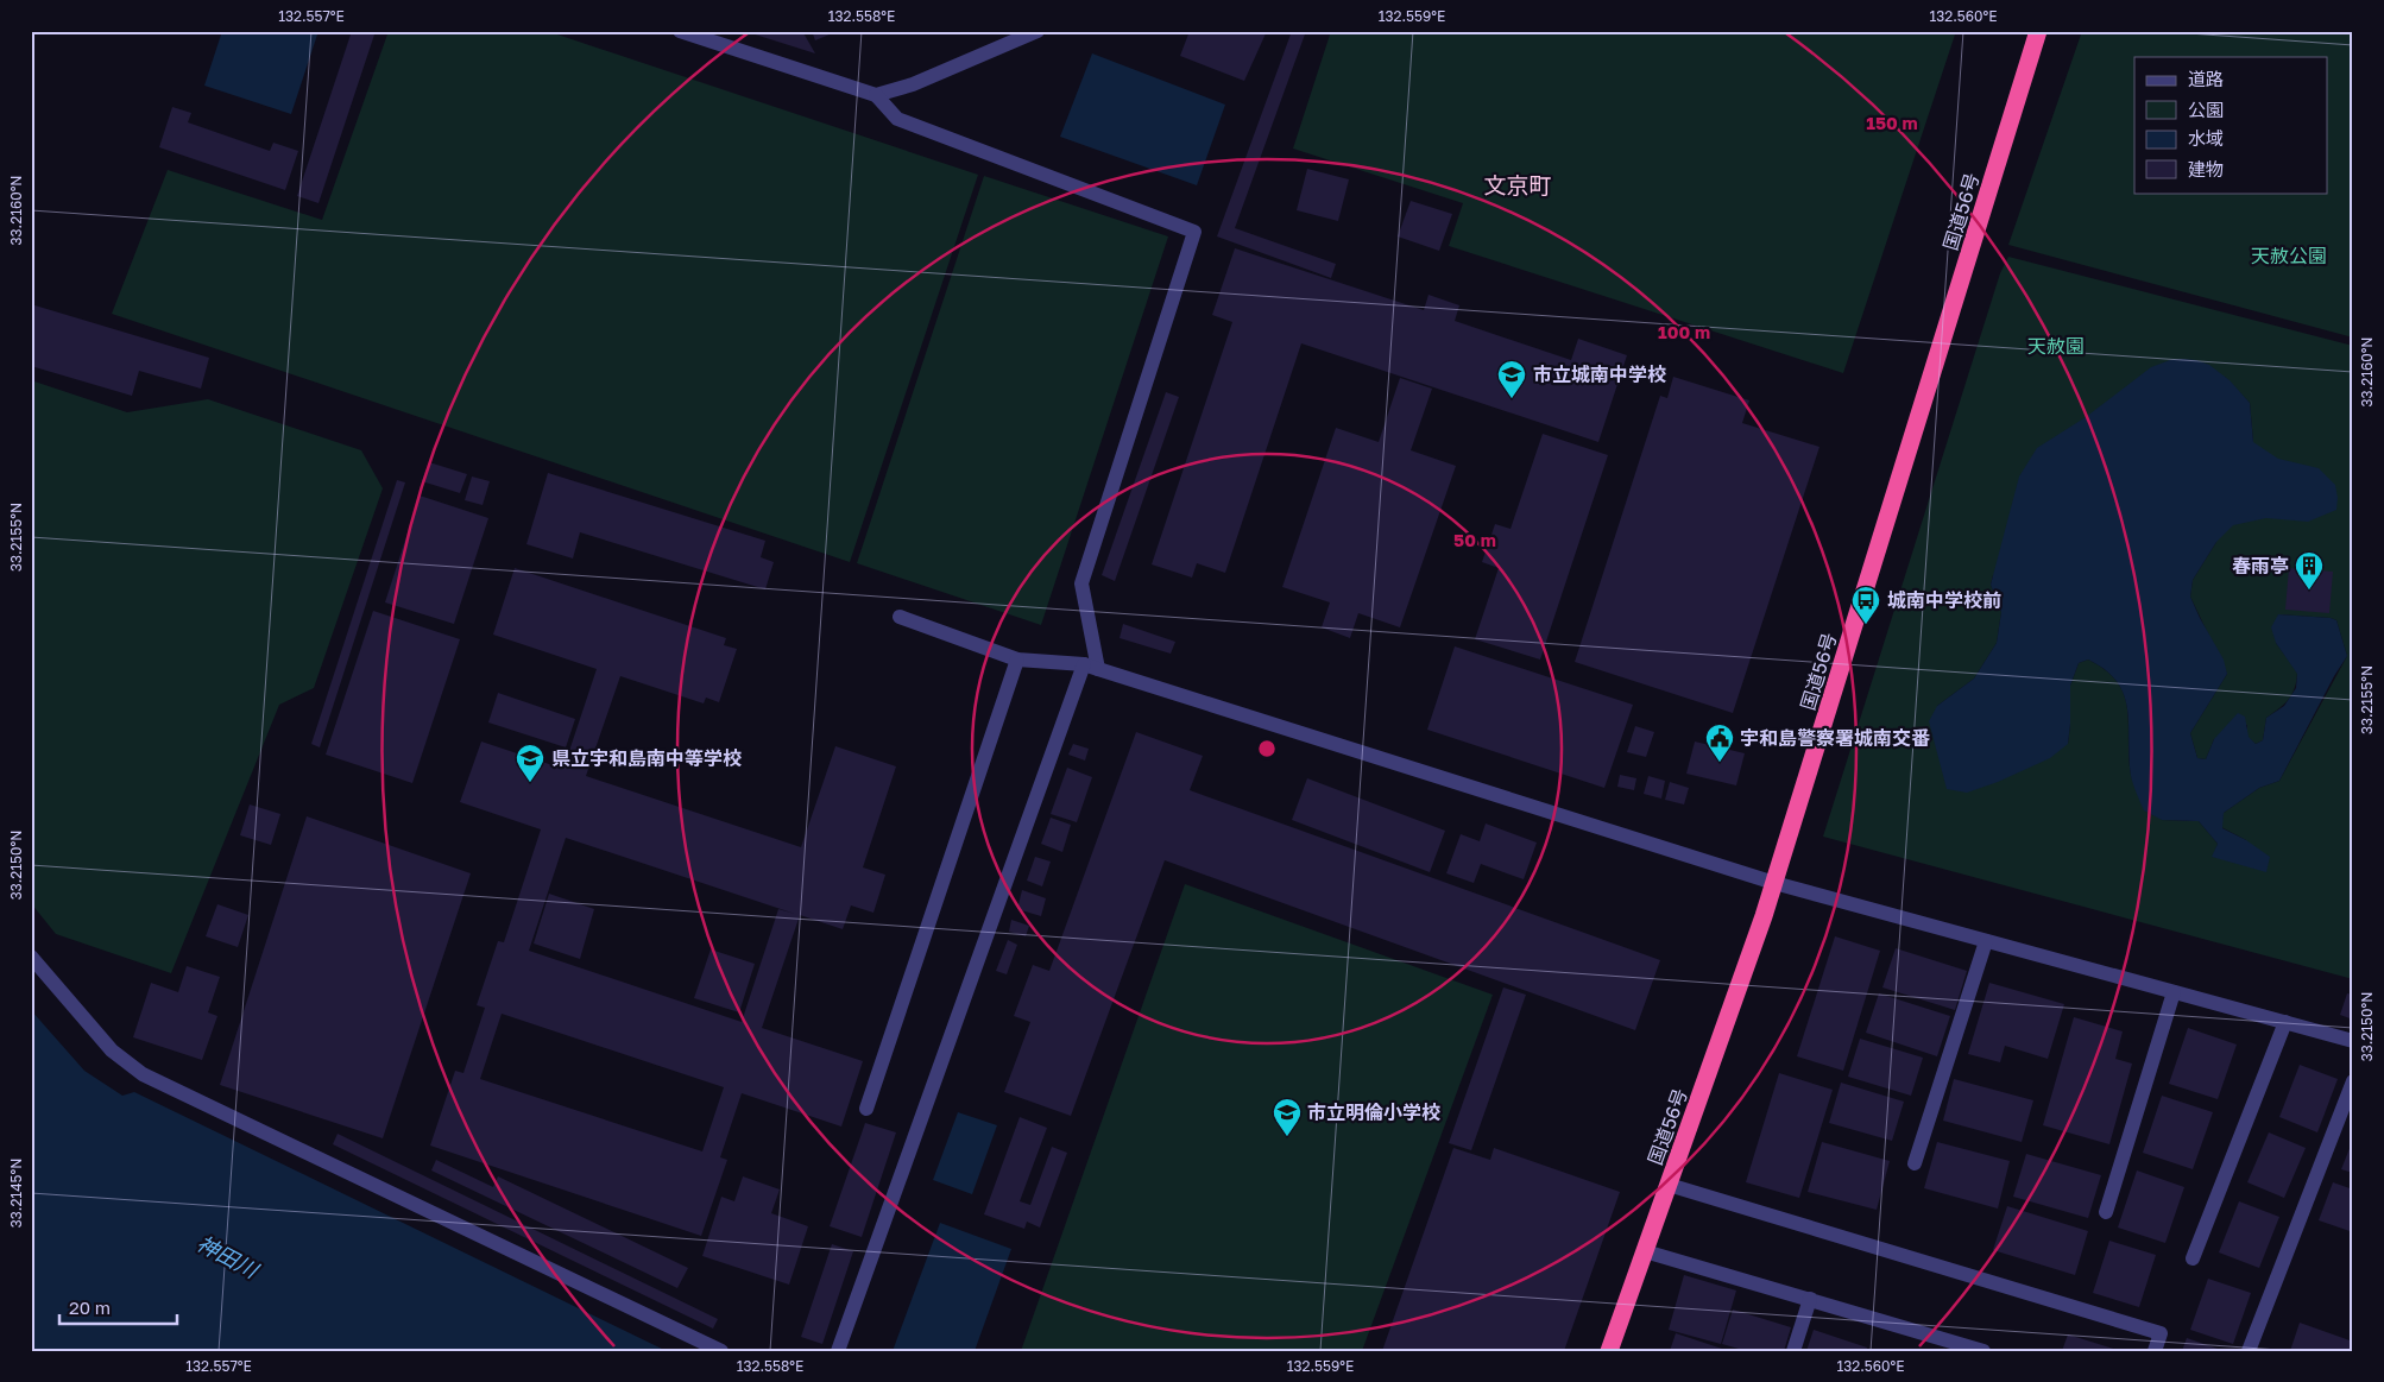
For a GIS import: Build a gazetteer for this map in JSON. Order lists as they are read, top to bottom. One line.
{"streets":{"highway":["国道56号"]},"districts":["文京町"],"water":["神田川"],"parks":["天赦公園","天赦園"],"places":{"school or university":["市立城南中学校","県立宇和島南中等学校","市立明倫小学校"],"building":["春雨亭"],"bus stop":["城南中学校前"],"public building":["宇和島警察署城南交番"]},"legend":["道路","公園","水域","建物"],"scale_bar":"20 m","coordinates":["132.557°E","132.558°E","132.559°E","132.560°E","33.2160°N","33.2155°N","33.2150°N","33.2145°N"],"rings":["150 m","100 m","50 m"]}
